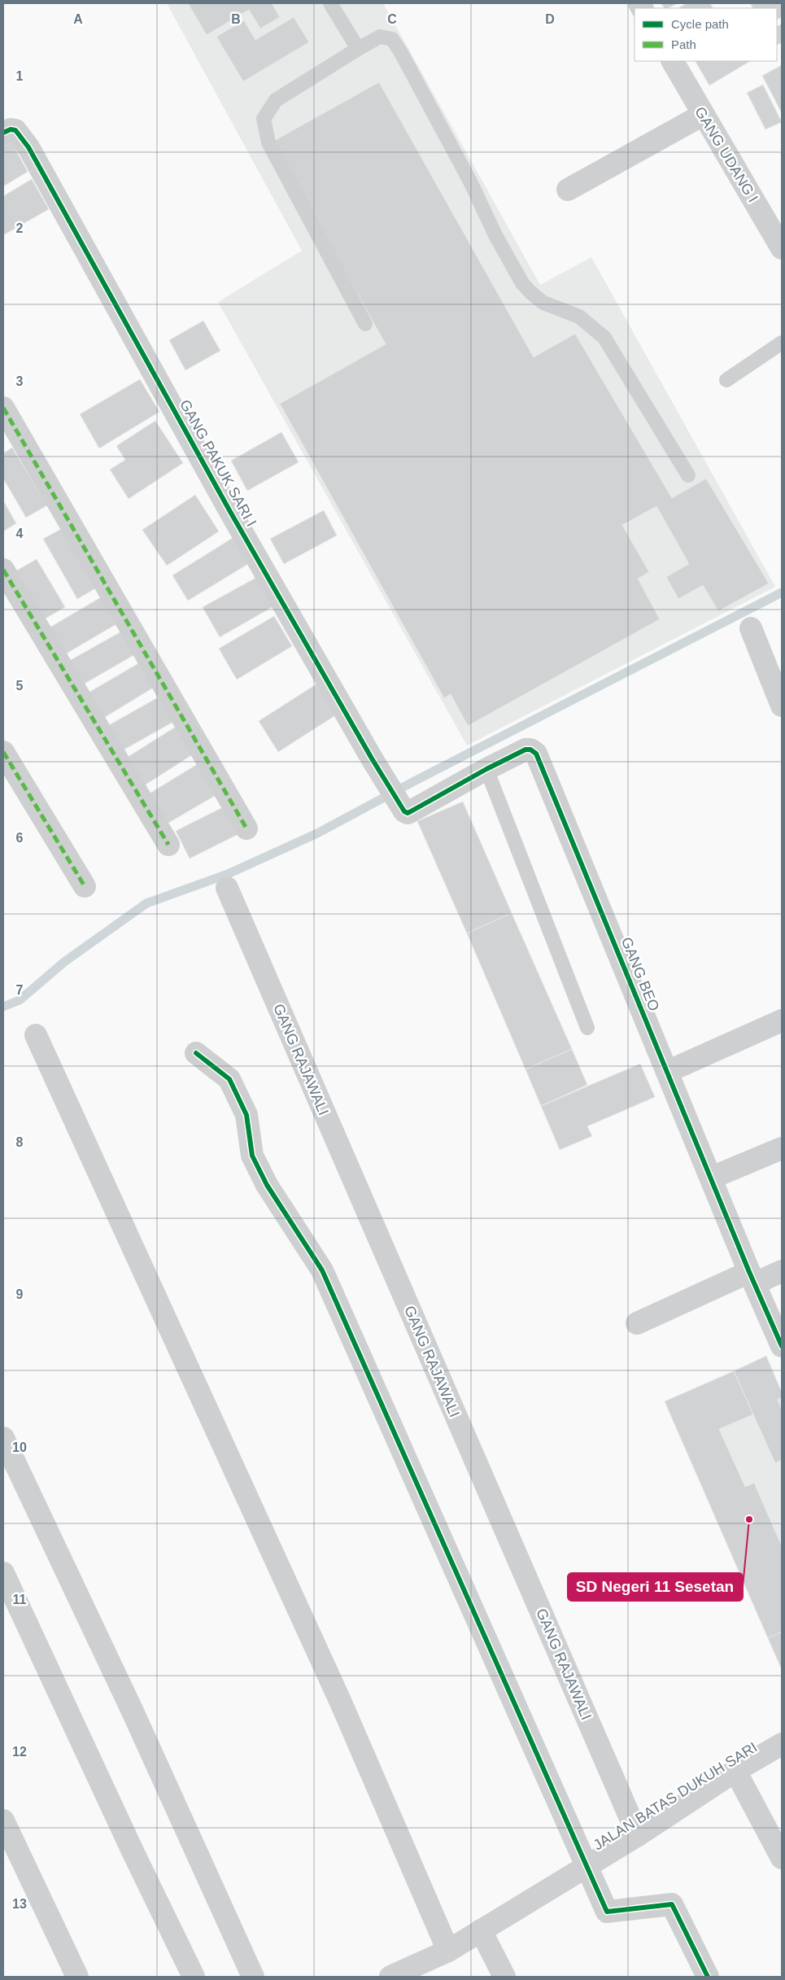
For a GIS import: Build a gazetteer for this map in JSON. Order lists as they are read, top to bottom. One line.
{"streets":{"street":["GANG UDANG I","GANG PAKUK SARI I","GANG BEO","GANG RAJAWALI","JALAN BATAS DUKUH SARI"]},"crossings":[["GANG PAKUK SARI I","GANG BEO"],["GANG RAJAWALI","JALAN BATAS DUKUH SARI"]],"places":["SD Negeri 11 Sesetan"],"legend":["Cycle path","Path"],"grid":{"columns":["A","B","C","D"],"rows":["1","2","3","4","5","6","7","8","9","10","11","12","13"]}}
